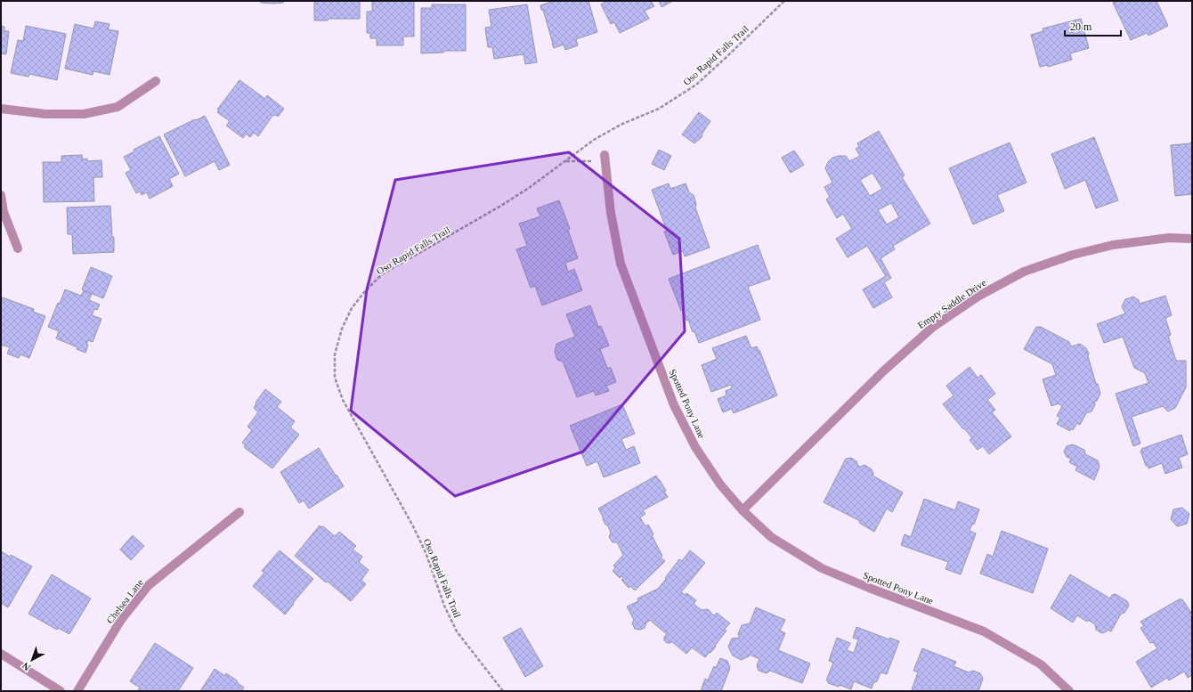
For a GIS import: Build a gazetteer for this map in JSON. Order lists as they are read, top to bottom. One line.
{"streets":{"street":["Empty Saddle Drive","Spotted Pony Lane","Chelsea Lane"],"path":["Oso Rapid Falls Trail"]},"crossings":[["Empty Saddle Drive","Spotted Pony Lane"]],"scale_bar":"20 m","north":"bottom left"}
